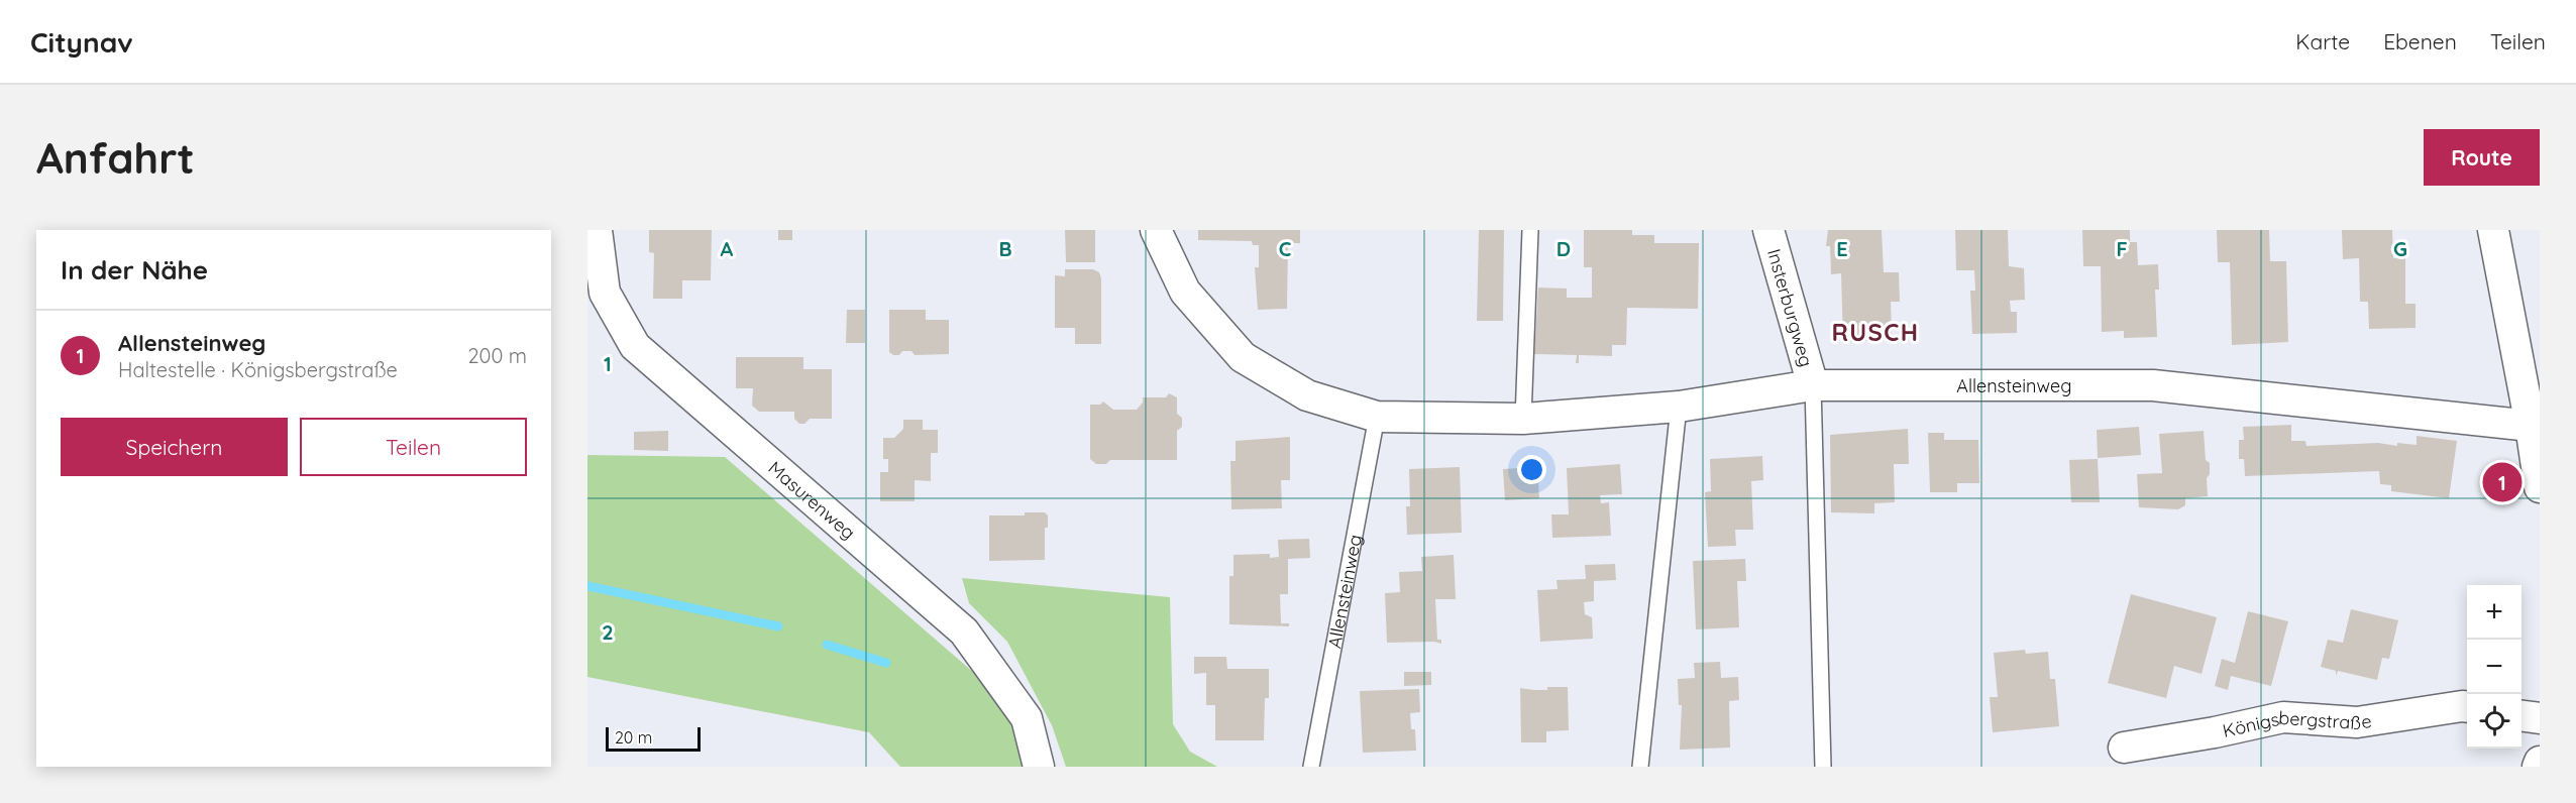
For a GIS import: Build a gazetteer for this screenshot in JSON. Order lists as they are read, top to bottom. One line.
{"streets":{"street":["Insterburgweg","Allensteinweg","Masurenweg","Königsbergstraße"]},"crossings":[["Insterburgweg","Allensteinweg"]],"districts":["RUSCH"],"scale_bar":"20 m","page":{"header":"Citynav","nav":["Karte","Ebenen","Teilen"],"buttons":["Route",["Speichern","Teilen"]],"title":"Anfahrt","heading":"In der Nähe","list":[{"mark":"1","name":"Allensteinweg","note":"Haltestelle · Königsbergstraße","value":"200 m"}],"pins":"1","map_buttons":["+","−"],"scale":"20 m"},"grid":{"columns":["A","B","C","D","E","F","G"],"rows":["1","2"]}}
